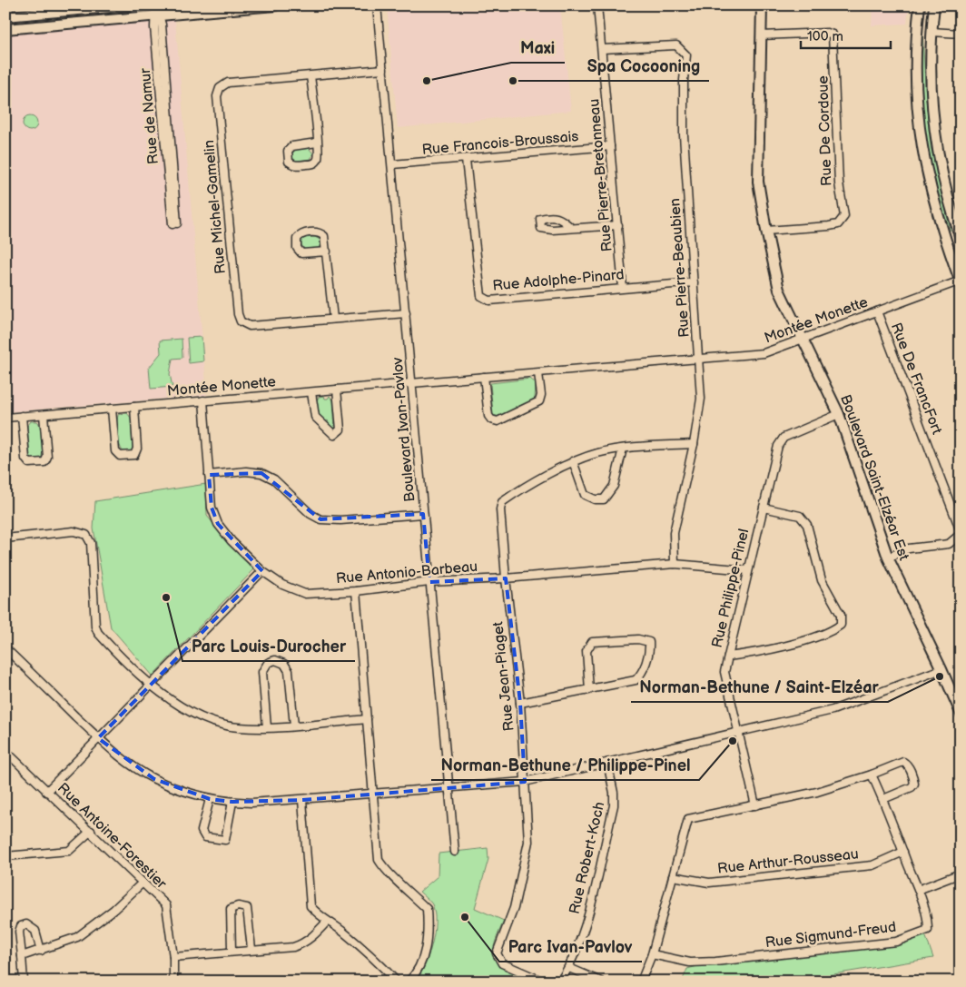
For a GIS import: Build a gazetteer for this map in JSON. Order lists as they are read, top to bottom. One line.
{"streets":{"street":["Rue de Namur","Rue De Cordoue","Rue Francois-Broussais","Rue Pierre-Bretonneau","Rue Michel-Gamelin","Rue Pierre-Beaubien","Rue Adolphe-Pinard","Montée Monette","Rue De FrancFort","Boulevard Ivan-Pavlov","Boulevard Saint-Elzéar Est","Rue Antonio-Barbeau","Rue Philippe-Pinel","Rue Jean-Piaget","Rue Antoine-Forestier","Rue Robert-Koch","Rue Arthur-Rousseau","Rue Sigmund-Freud"]},"crossings":[["Rue De Cordoue","Boulevard Saint-Elzéar Est"],["Rue Francois-Broussais","Rue Pierre-Bretonneau"],["Rue Francois-Broussais","Rue Adolphe-Pinard"],["Rue Francois-Broussais","Boulevard Ivan-Pavlov"],["Rue Pierre-Bretonneau","Rue Pierre-Beaubien"],["Rue Pierre-Bretonneau","Rue Adolphe-Pinard"],["Rue Michel-Gamelin","Boulevard Ivan-Pavlov"],["Rue Pierre-Beaubien","Rue Adolphe-Pinard"],["Rue Pierre-Beaubien","Montée Monette"],["Rue Pierre-Beaubien","Rue Antonio-Barbeau"],["Rue Pierre-Beaubien","Rue Jean-Piaget"],["Montée Monette","Rue De FrancFort"],["Montée Monette","Boulevard Ivan-Pavlov"],["Montée Monette","Boulevard Saint-Elzéar Est"],["Montée Monette","Rue Antonio-Barbeau"],["Rue De FrancFort","Boulevard Saint-Elzéar Est"],["Boulevard Ivan-Pavlov","Rue Antonio-Barbeau"],["Boulevard Saint-Elzéar Est","Rue Philippe-Pinel"],["Rue Antonio-Barbeau","Rue Philippe-Pinel"],["Rue Antonio-Barbeau","Rue Jean-Piaget"],["Rue Arthur-Rousseau","Rue Sigmund-Freud"]],"places":["Maxi","Spa Cocooning","Parc Louis-Durocher","Norman-Bethune / Saint-Elzéar","Norman-Bethune / Philippe-Pinel","Parc Ivan-Pavlov"],"scale_bar":"100 m"}
